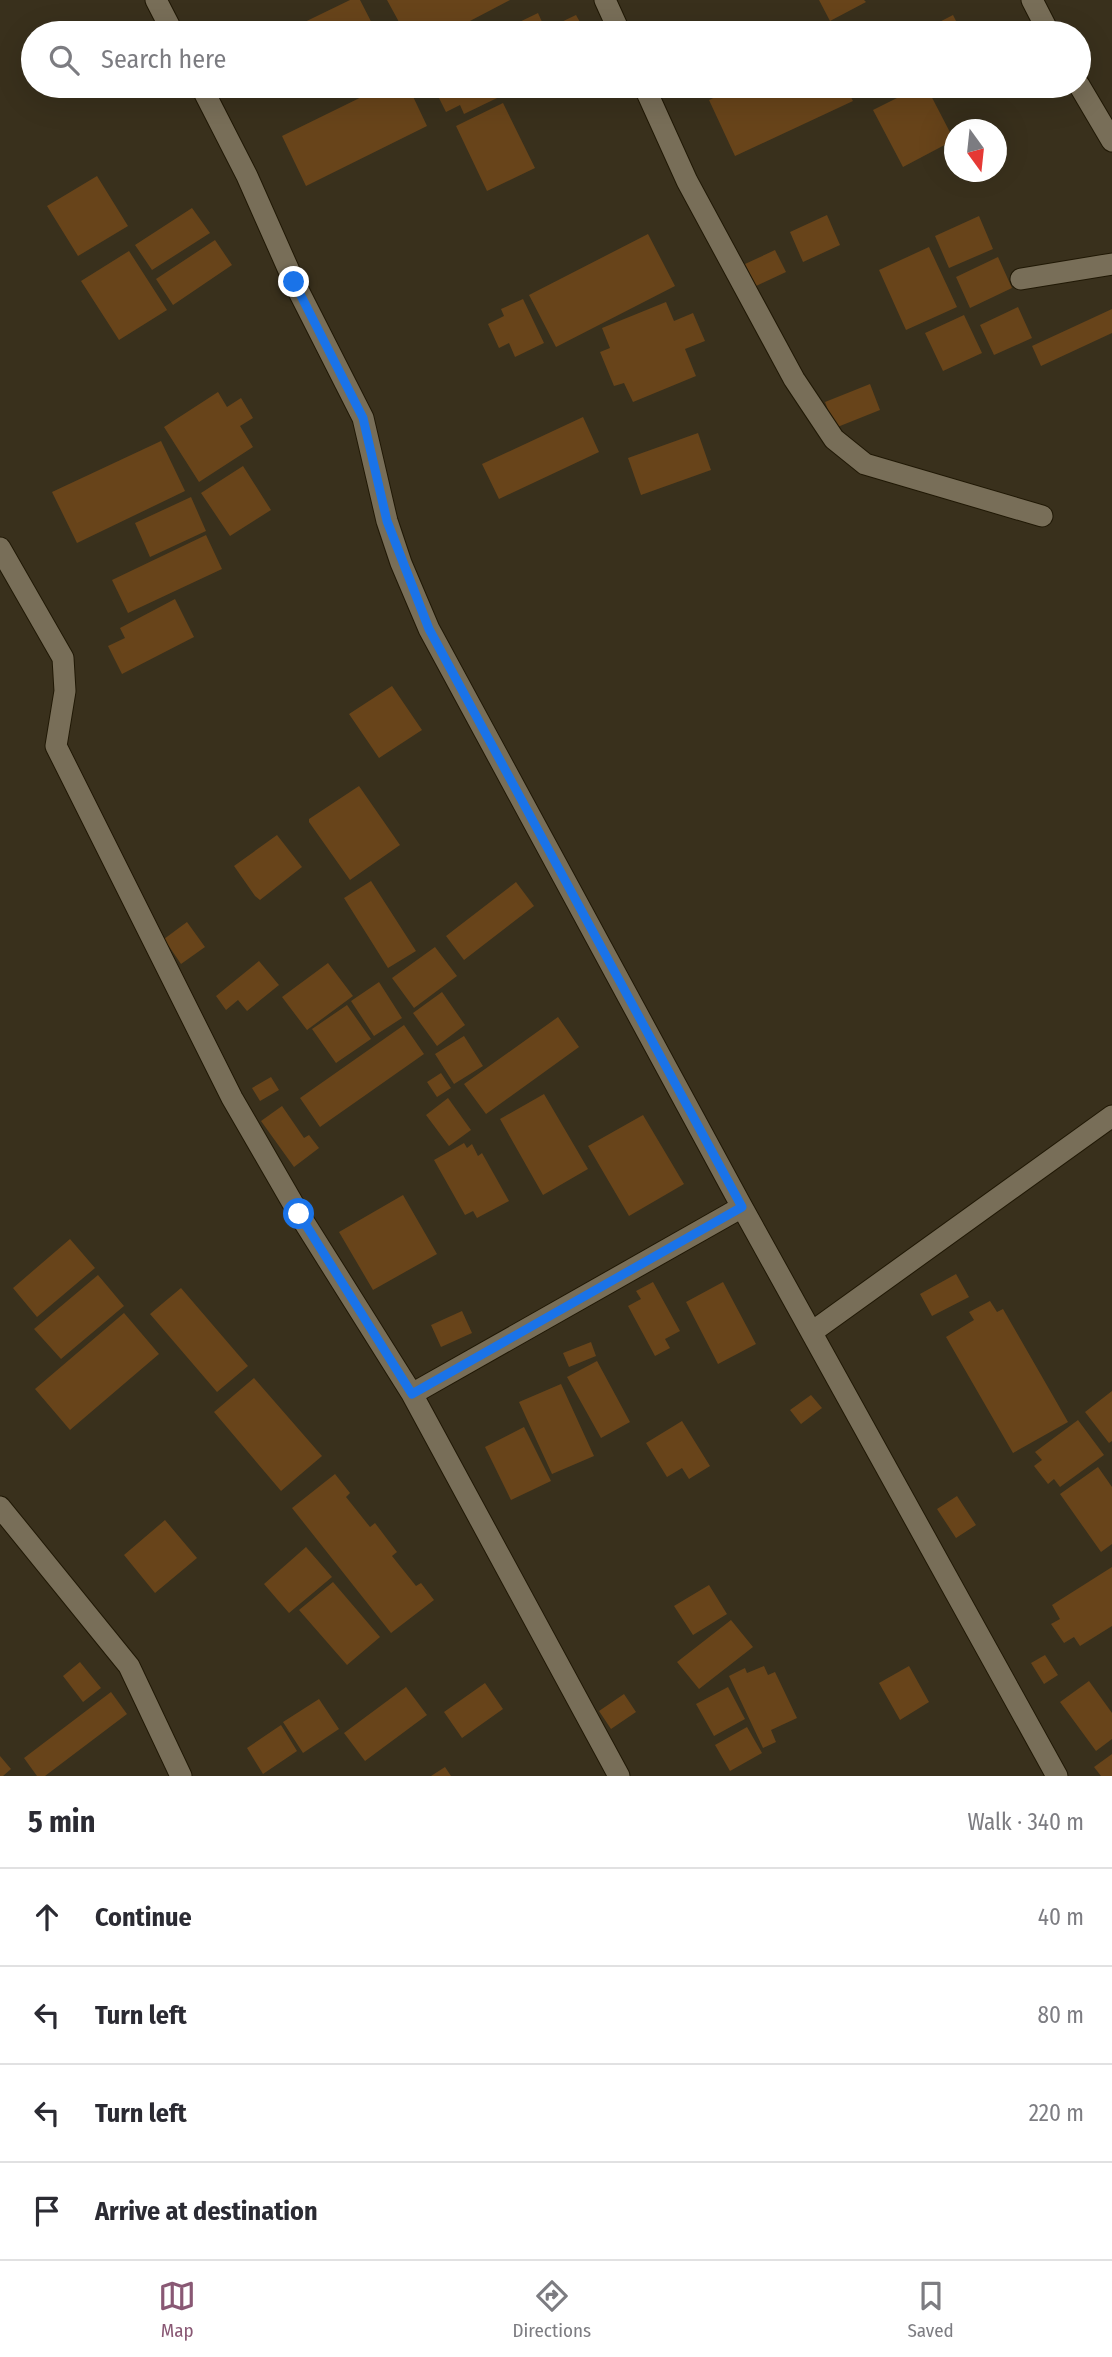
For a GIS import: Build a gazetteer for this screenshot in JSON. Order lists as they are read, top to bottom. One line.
{"north":"bottom","page":{"search":"Search here","heading":["5 min","Walk · 340 m"],"list":[["Continue","40 m"],["Turn left","80 m"],["Turn left","220 m"],"Arrive at destination"],"nav":["Map","Directions","Saved"]}}
